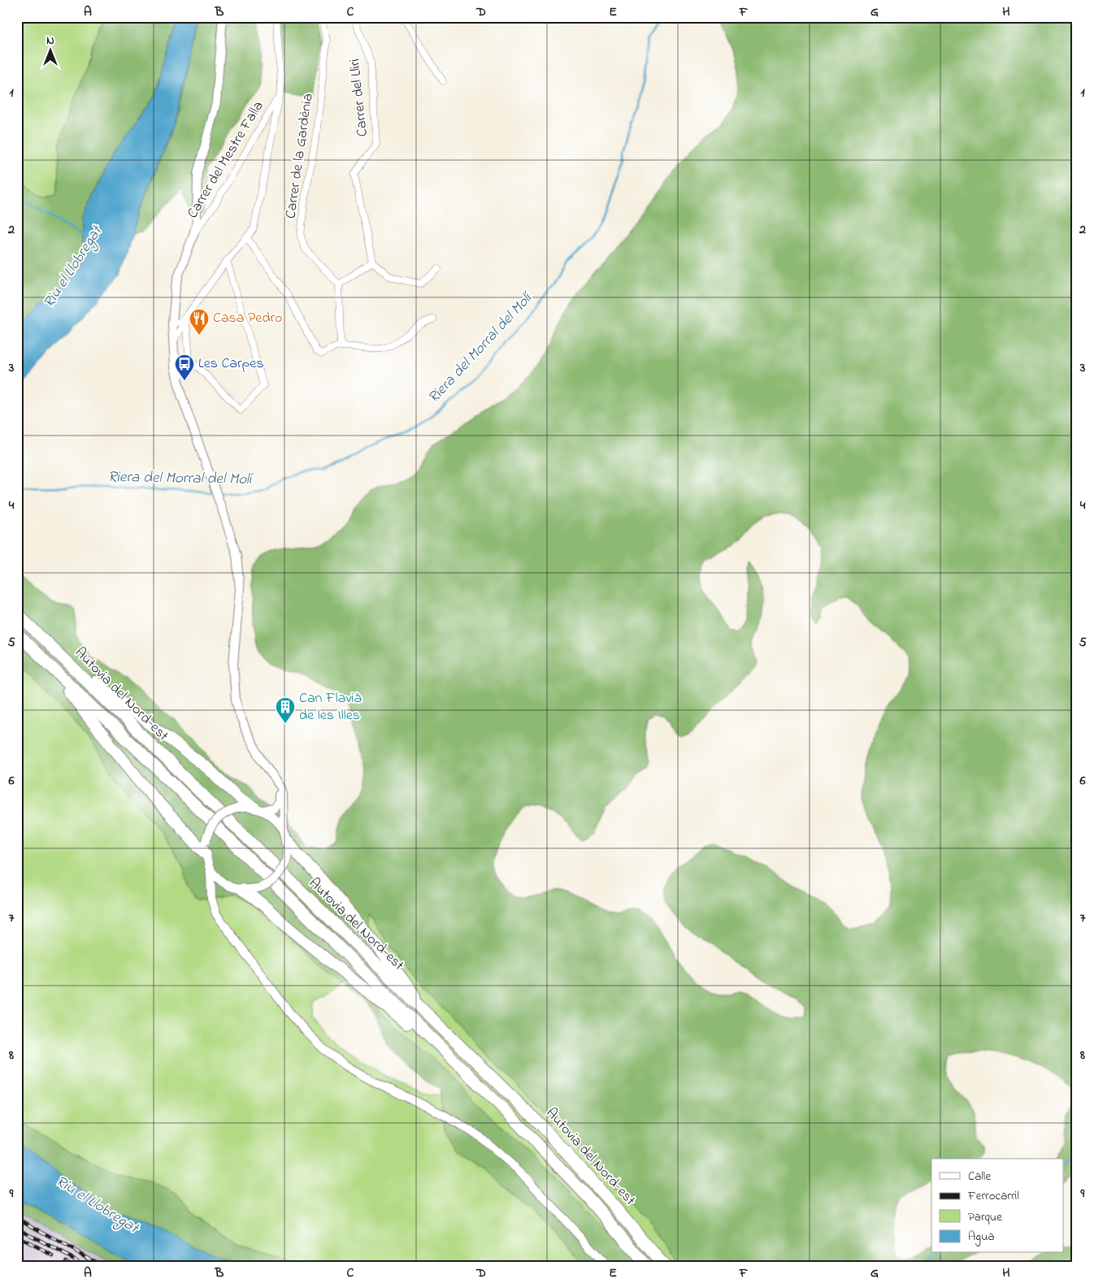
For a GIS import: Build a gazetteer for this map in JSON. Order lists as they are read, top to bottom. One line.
{"streets":{"highway":["Autovia del Nord-est"],"street":["Carrer del Lliri","Carrer de la Gardènia","Carrer del Mestre Falla"]},"water":["Riu el Llobregat","Riera del Morral del Molí"],"places":{"restaurant":["Casa Pedro"],"bus stop":["Les Carpes"],"building":["Can Flavià de les Illes"]},"legend":["Calle","Ferrocarril","Parque","Agua"],"north":"top","grid":{"columns":["A","B","C","D","E","F","G","H"],"rows":["1","2","3","4","5","6","7","8","9"]}}
